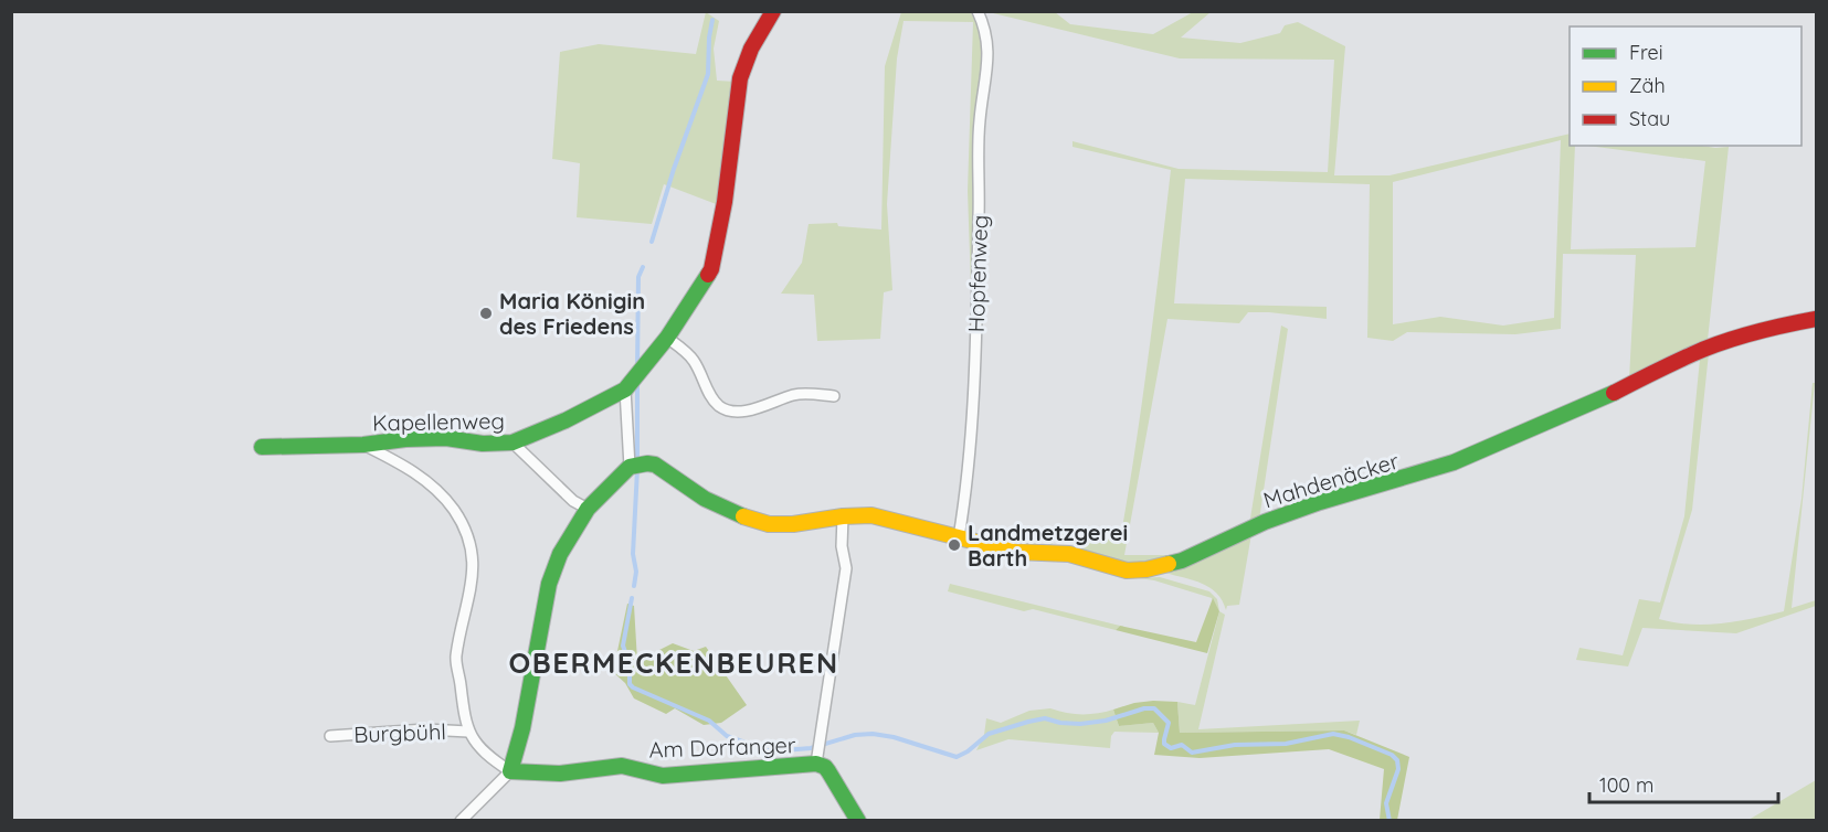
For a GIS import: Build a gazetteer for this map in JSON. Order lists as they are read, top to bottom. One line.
{"streets":{"street":["Hopfenweg","Kapellenweg","Mahdenäcker","Burgbühl","Am Dorfanger"]},"crossings":[["Hopfenweg","Mahdenäcker"],["Kapellenweg","Burgbühl"],["Mahdenäcker","Am Dorfanger"],["Burgbühl","Am Dorfanger"]],"districts":["OBERMECKENBEUREN"],"places":["Maria Königin des Friedens","Landmetzgerei Barth"],"legend":["Frei","Zäh","Stau"],"scale_bar":"100 m"}
